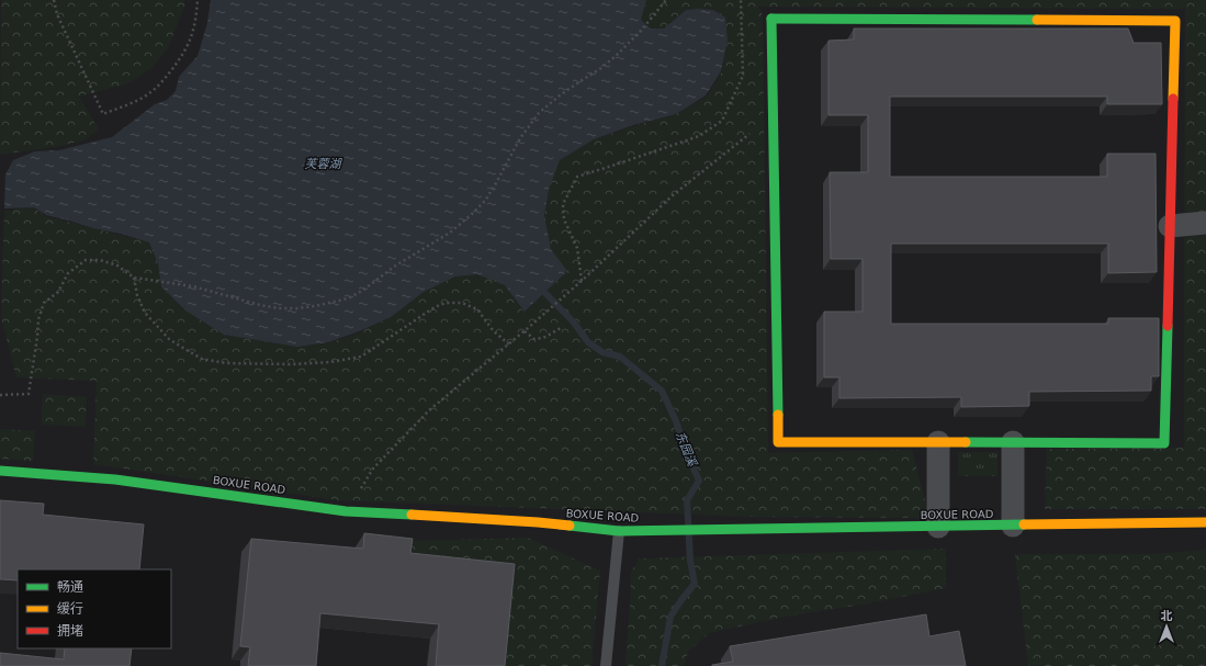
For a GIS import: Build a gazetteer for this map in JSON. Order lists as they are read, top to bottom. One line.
{"streets":{"street":["BOXUE ROAD"]},"water":["芙蓉湖","东园溪"],"legend":["畅通","缓行","拥堵"],"north":"top"}
